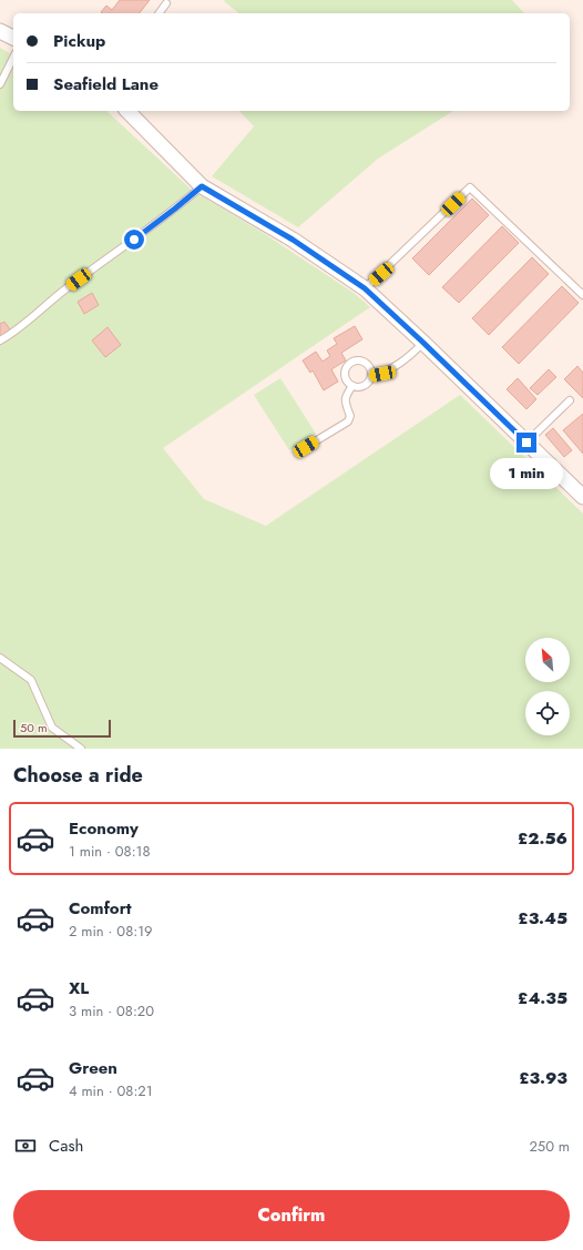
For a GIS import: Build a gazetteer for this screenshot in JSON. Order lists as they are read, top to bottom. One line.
{"scale_bar":"50 m","north":"top left","page":{"banner":["Pickup","Seafield Lane"],"bubble":"1 min","scale":"50 m","heading":"Choose a ride","list":[{"name":"Economy","note":"1 min · 08:18","value":"£2.56"},{"name":"Comfort","note":"2 min · 08:19","value":"£3.45"},{"name":"XL","note":"3 min · 08:20","value":"£4.35"},{"name":"Green","note":"4 min · 08:21","value":"£3.93"}],"pay":["Cash","250 m"],"buttons":"Confirm"}}
